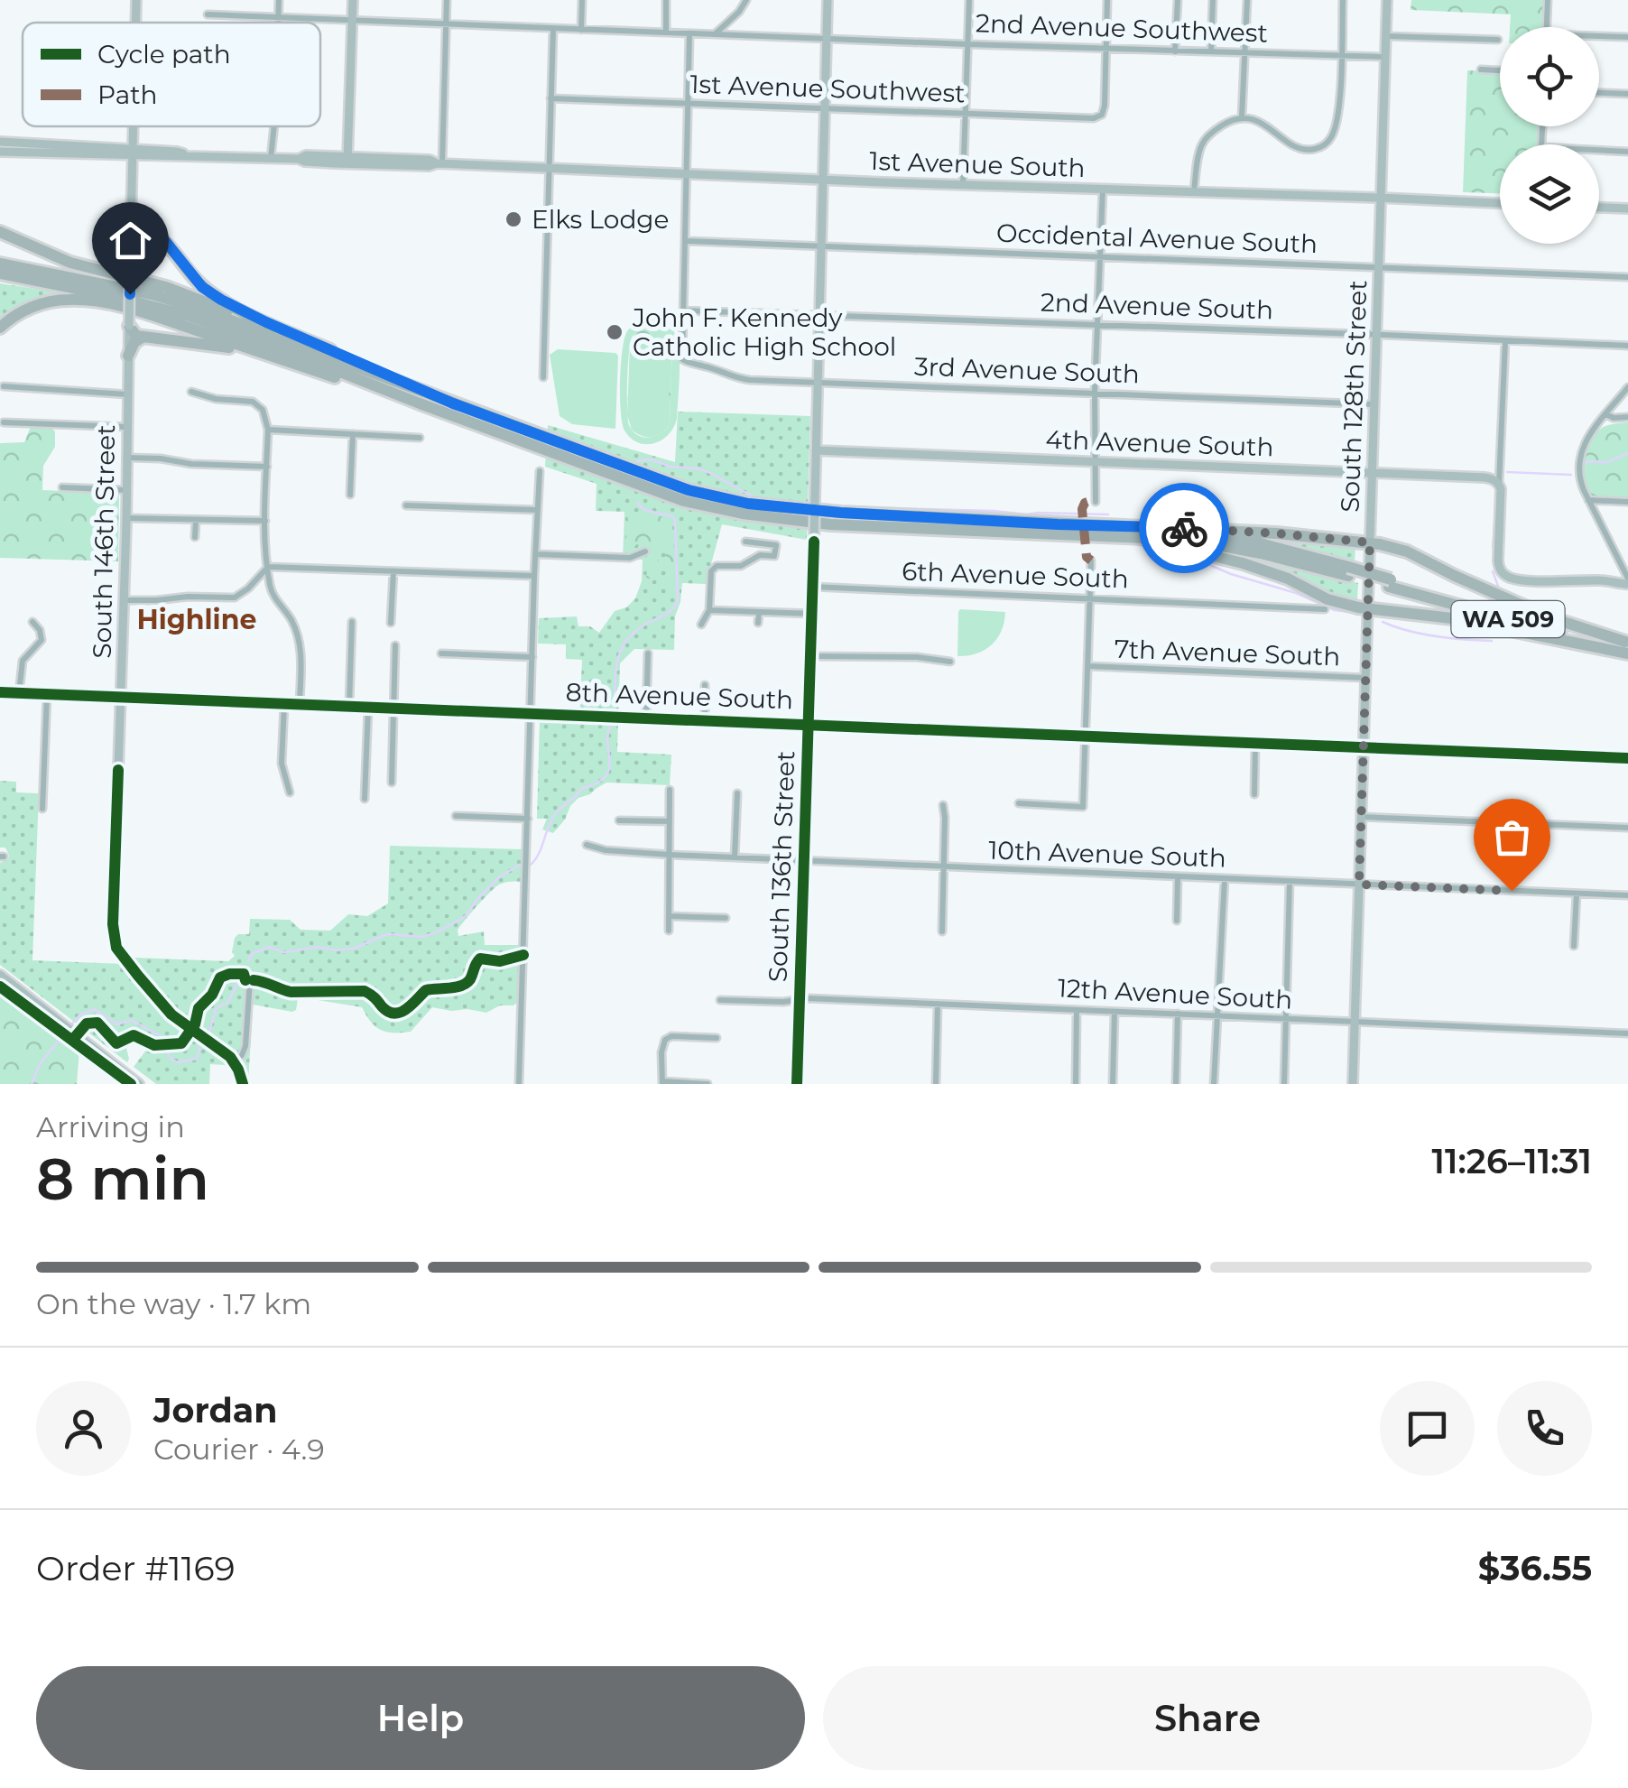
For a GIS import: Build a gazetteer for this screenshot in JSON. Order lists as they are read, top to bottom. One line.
{"streets":{"highway":["WA 509"],"street":["2nd Avenue Southwest","1st Avenue Southwest","1st Avenue South","Occidental Avenue South","2nd Avenue South","3rd Avenue South","South 128th Street","4th Avenue South","South 146th Street","6th Avenue South","7th Avenue South","8th Avenue South","10th Avenue South","South 136th Street","12th Avenue South"]},"crossings":[["2nd Avenue Southwest","1st Avenue Southwest"],["2nd Avenue Southwest","South 128th Street"],["2nd Avenue Southwest","South 136th Street"],["1st Avenue Southwest","South 136th Street"],["1st Avenue South","South 128th Street"],["1st Avenue South","South 146th Street"],["1st Avenue South","South 136th Street"],["Occidental Avenue South","South 128th Street"],["Occidental Avenue South","South 136th Street"],["2nd Avenue South","3rd Avenue South"],["2nd Avenue South","South 128th Street"],["2nd Avenue South","South 136th Street"],["3rd Avenue South","South 128th Street"],["3rd Avenue South","South 136th Street"],["South 128th Street","4th Avenue South"],["South 128th Street","7th Avenue South"],["South 128th Street","8th Avenue South"],["South 128th Street","10th Avenue South"],["South 128th Street","12th Avenue South"],["4th Avenue South","South 136th Street"],["South 146th Street","8th Avenue South"],["6th Avenue South","South 136th Street"],["8th Avenue South","South 136th Street"],["10th Avenue South","South 136th Street"],["South 136th Street","12th Avenue South"]],"districts":["Highline"],"places":["Elks Lodge","John F. Kennedy Catholic High School"],"legend":["Cycle path","Path"],"page":{"heading":["8 min","Arriving in","11:26–11:31"],"panel":["Jordan","Courier · 4.9","Order #1169","$36.55"],"bar":"On the way · 1.7 km","buttons":["Help","Share"]}}
